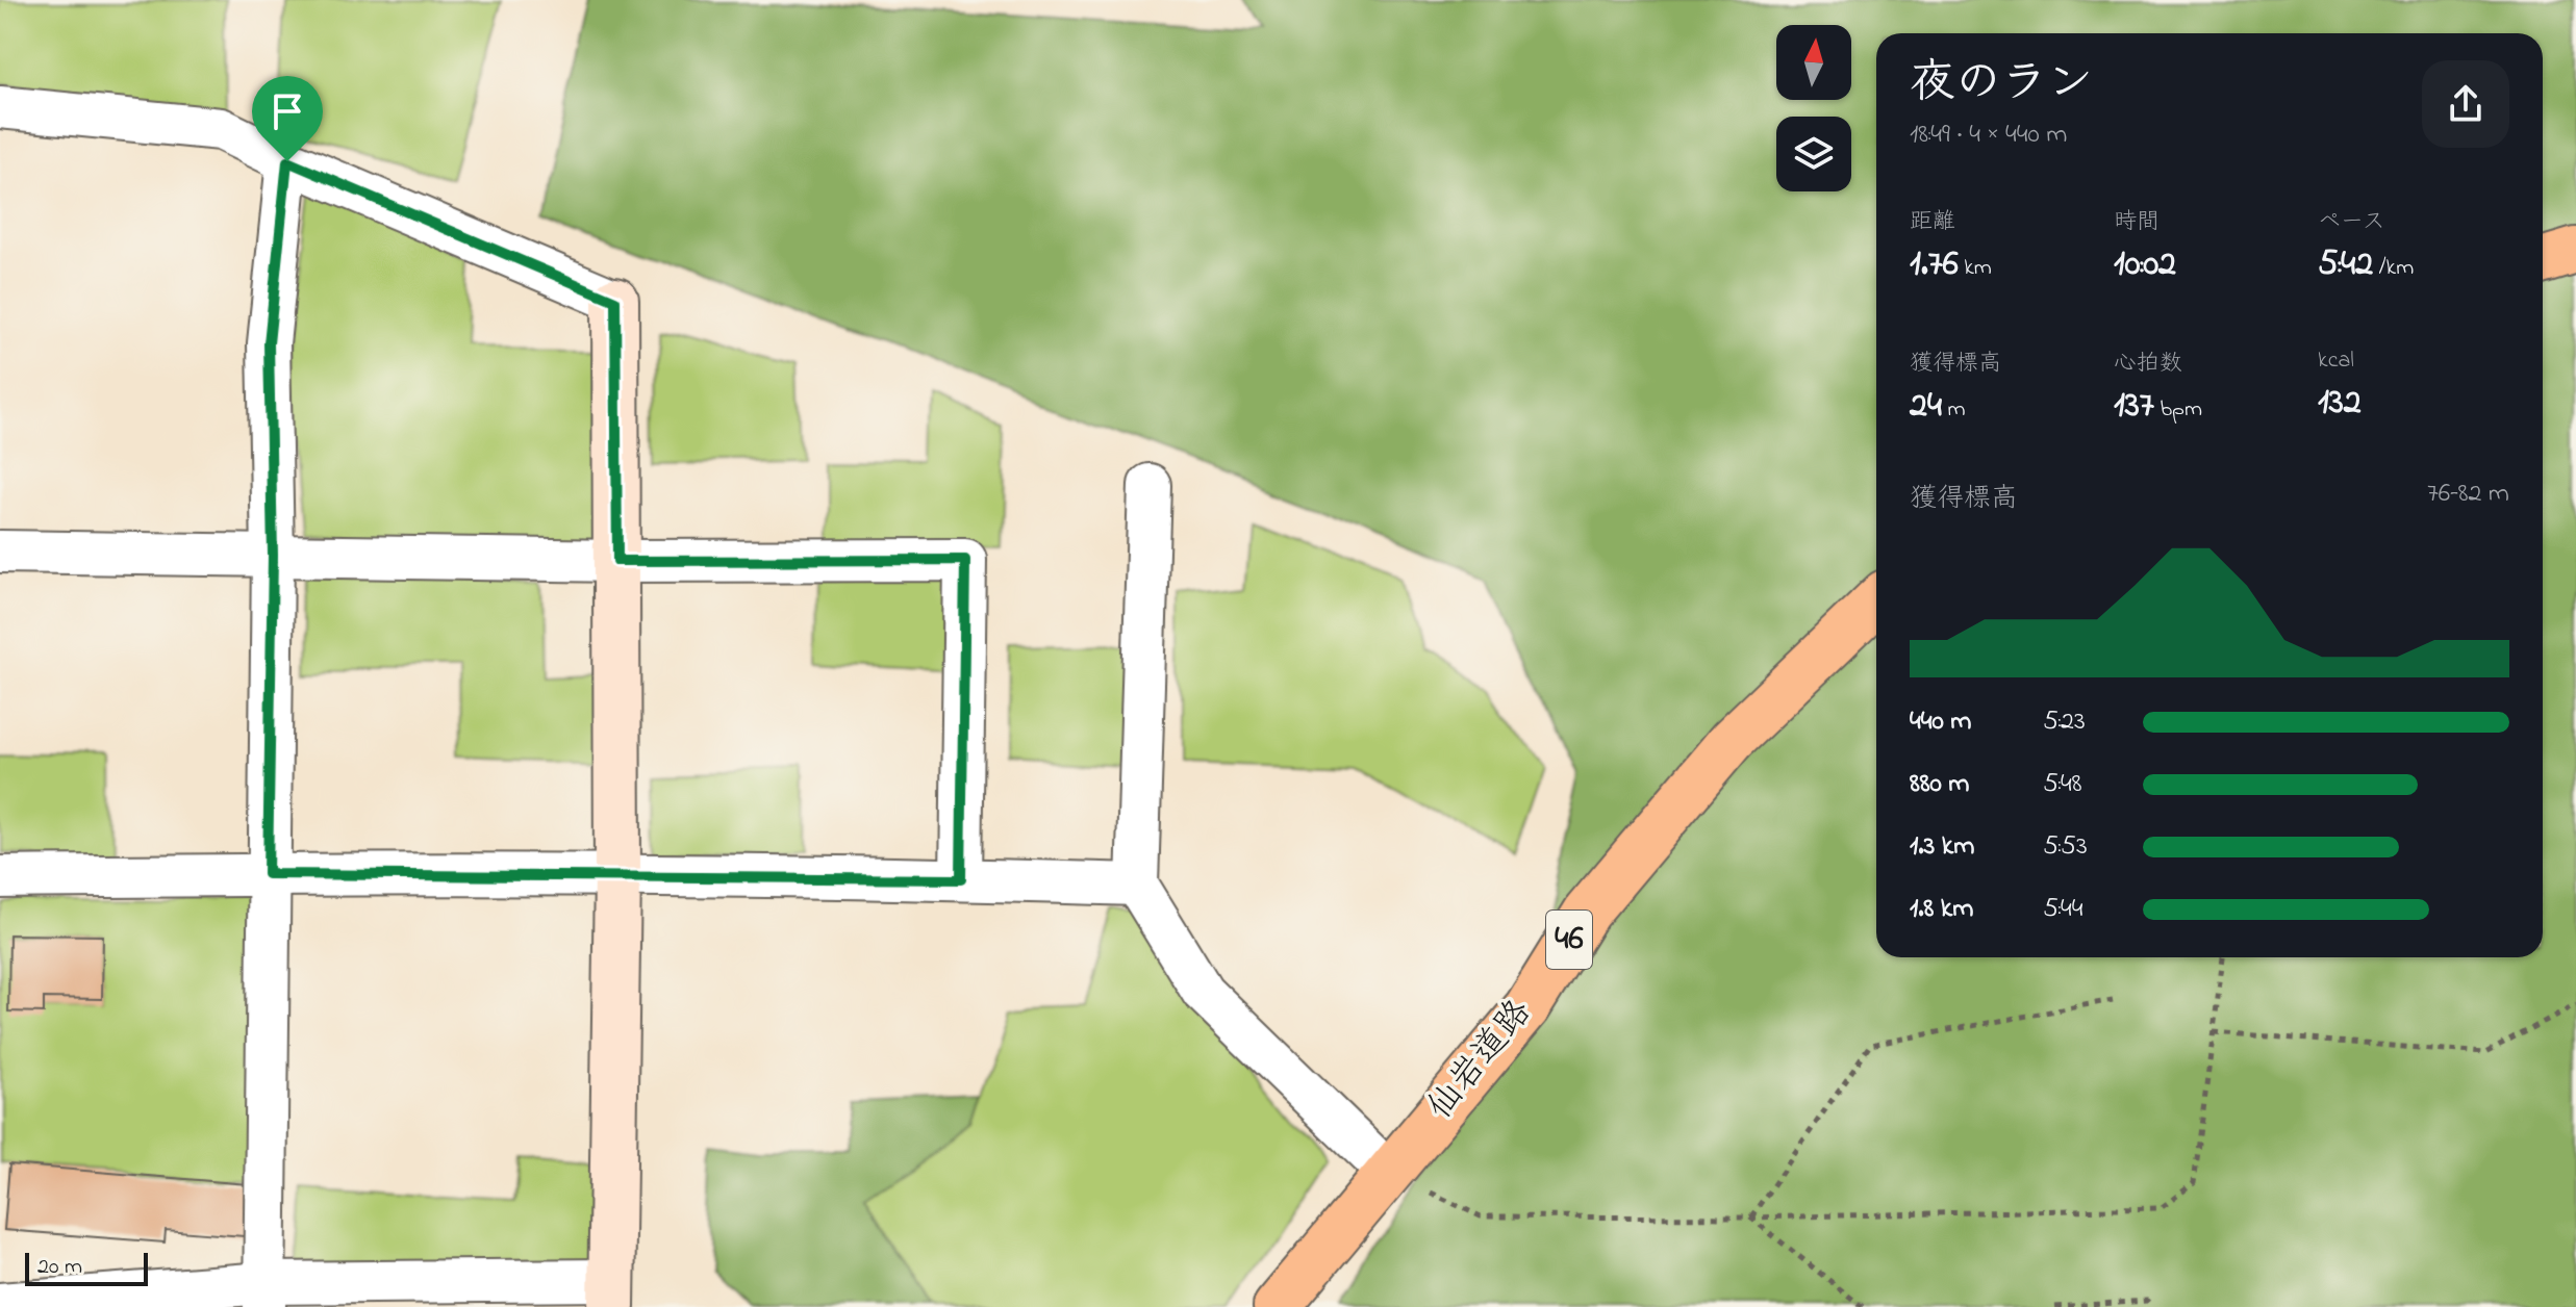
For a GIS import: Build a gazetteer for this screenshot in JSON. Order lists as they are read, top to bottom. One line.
{"streets":{"highway":["46","仙岩道路"]},"scale_bar":"20 m","north":"top","page":{"heading":["夜のラン","18:49 · 4 × 440 m"],"stats":[["距離","1.76 km"],["時間","10:02"],["ペース","5:42 /km"],["獲得標高","24 m"],["心拍数","137 bpm"],["kcal","132"]],"chart":["獲得標高","76–82 m"],"list":[{"name":"440 m","note":"5:23"},{"name":"880 m","note":"5:48"},{"name":"1.3 km","note":"5:53"},{"name":"1.8 km","note":"5:44"}],"scale":"20 m"}}
